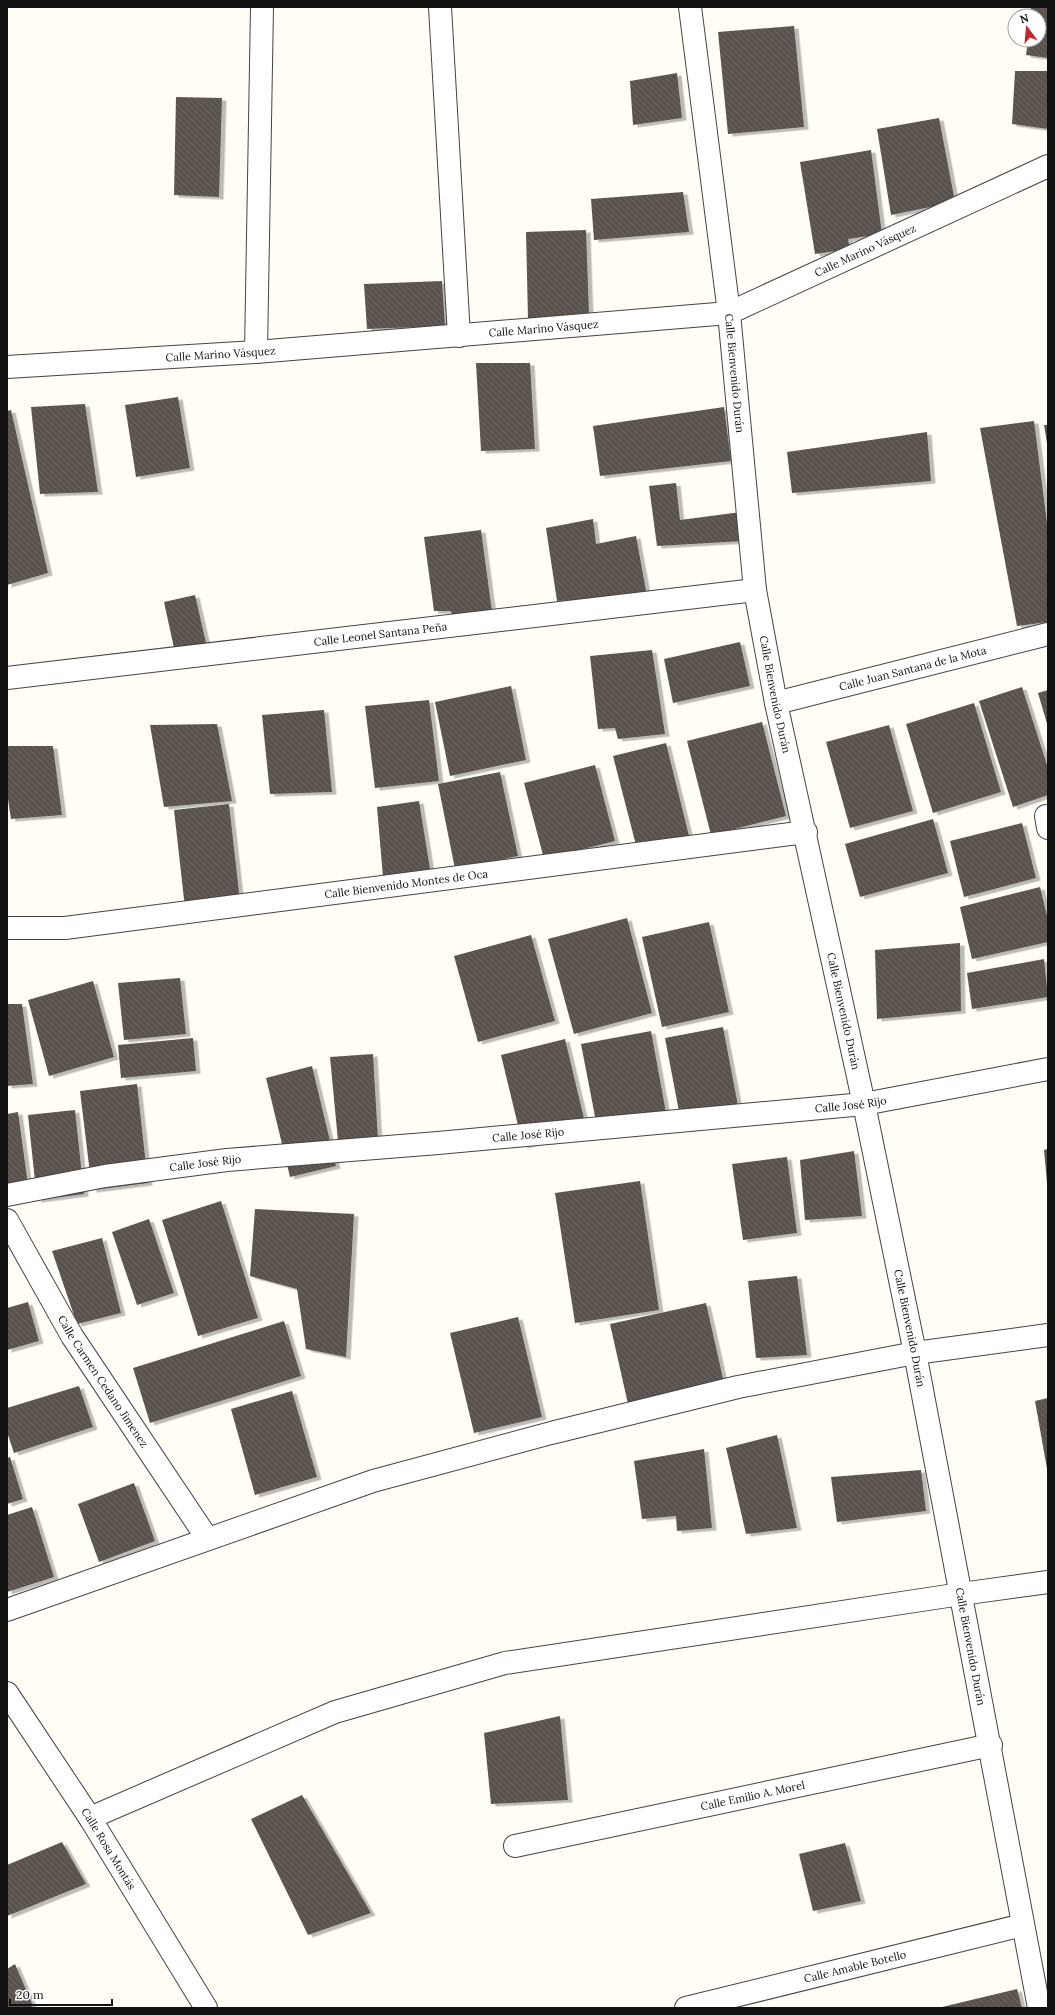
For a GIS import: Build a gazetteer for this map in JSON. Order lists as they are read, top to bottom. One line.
{"streets":{"street":["Calle Marino Vásquez","Calle Bienvenido Durán","Calle Leonel Santana Peña","Calle Juan Santana de la Mota","Calle Bienvenido Montes de Oca","Calle José Rijo","Calle Carmen Cedano Jimenez","Calle Emilio A. Morel","Calle Rosa Montás","Calle Amable Botello"]},"crossings":[["Calle Marino Vásquez","Calle Bienvenido Durán"],["Calle Bienvenido Durán","Calle Leonel Santana Peña"],["Calle Bienvenido Durán","Calle Juan Santana de la Mota"],["Calle Bienvenido Durán","Calle Bienvenido Montes de Oca"],["Calle Bienvenido Durán","Calle José Rijo"],["Calle Bienvenido Durán","Calle Emilio A. Morel"],["Calle Bienvenido Durán","Calle Amable Botello"]],"scale_bar":"20 m","north":"top"}
